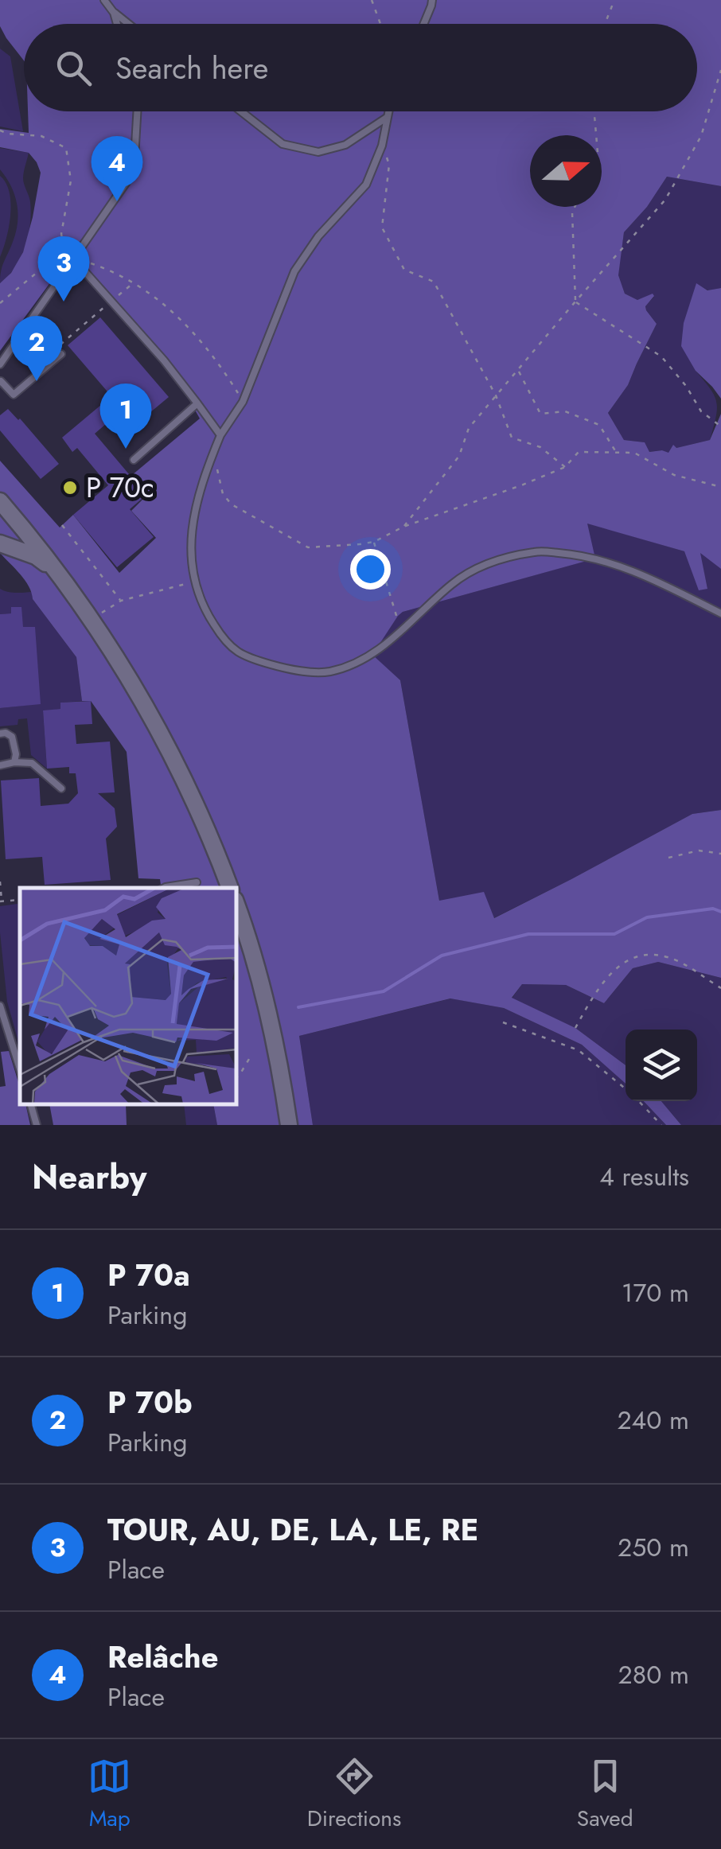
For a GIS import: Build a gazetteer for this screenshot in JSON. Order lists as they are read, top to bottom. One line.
{"places":["P 70c"],"north":"right","page":{"search":"Search here","pins":["4","3","2","1"],"heading":["Nearby","4 results"],"list":[{"mark":"1","name":"P 70a","note":"Parking","value":"170 m"},{"mark":"2","name":"P 70b","note":"Parking","value":"240 m"},{"mark":"3","name":"TOUR, AU, DE, LA, LE, RE","note":"Place","value":"250 m"},{"mark":"4","name":"Relâche","note":"Place","value":"280 m"}],"nav":["Map","Directions","Saved"]}}
